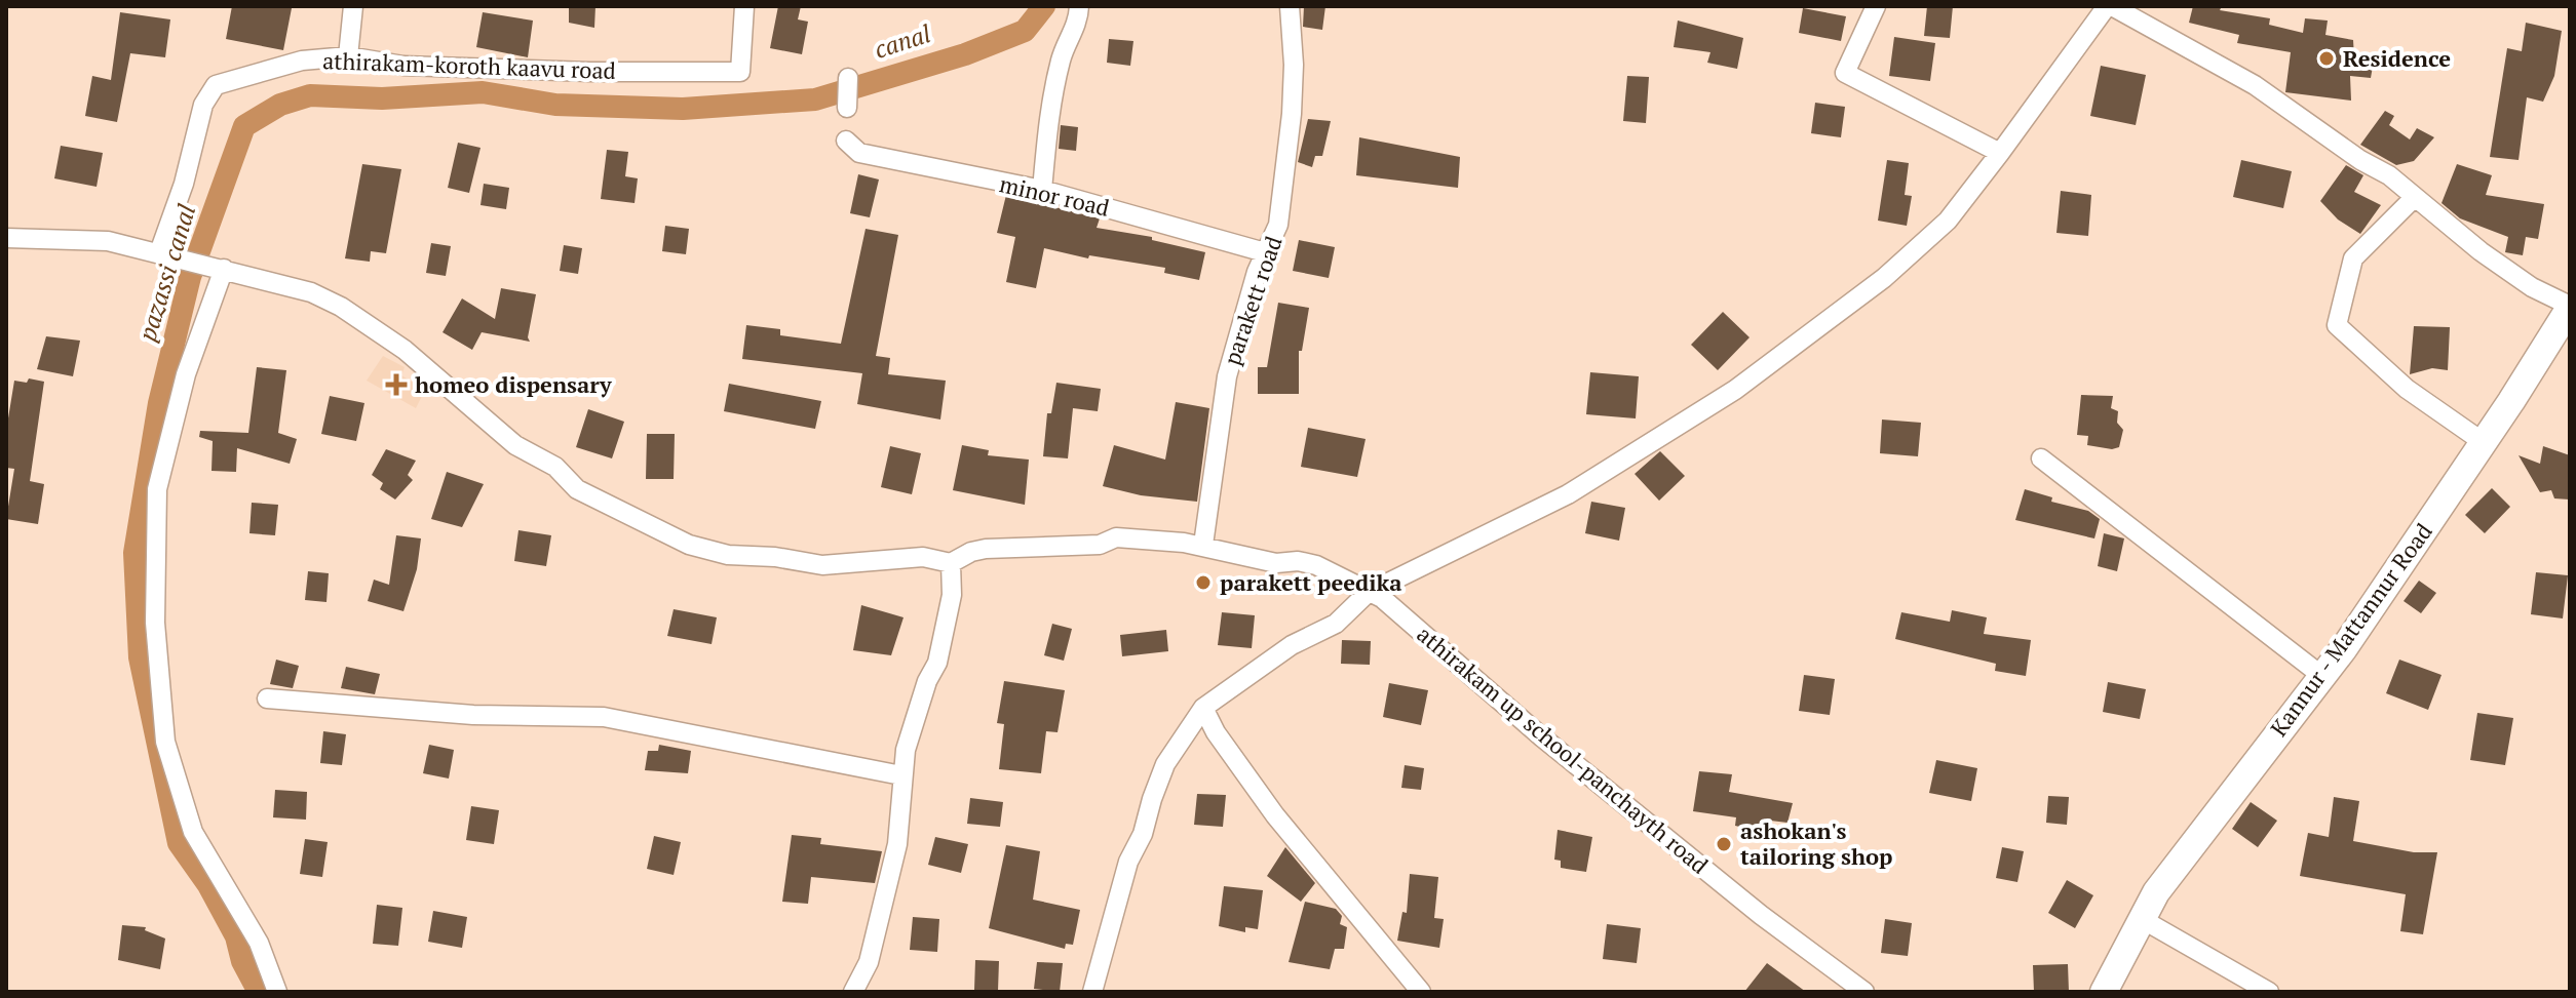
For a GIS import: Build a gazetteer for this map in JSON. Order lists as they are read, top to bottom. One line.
{"streets":{"main road":["Kannur - Mattannur Road"],"street":["athirakam-koroth kaavu road","minor road","parakett road","athirakam up school-panchayth road"]},"crossings":[["athirakam-koroth kaavu road","athirakam up school-panchayth road"],["minor road","parakett road"],["parakett road","athirakam up school-panchayth road"]],"water":["canal","pazassi canal"],"places":{"other":["Residence","parakett peedika","ashokan's tailoring shop"],"health":["homeo dispensary"]}}
